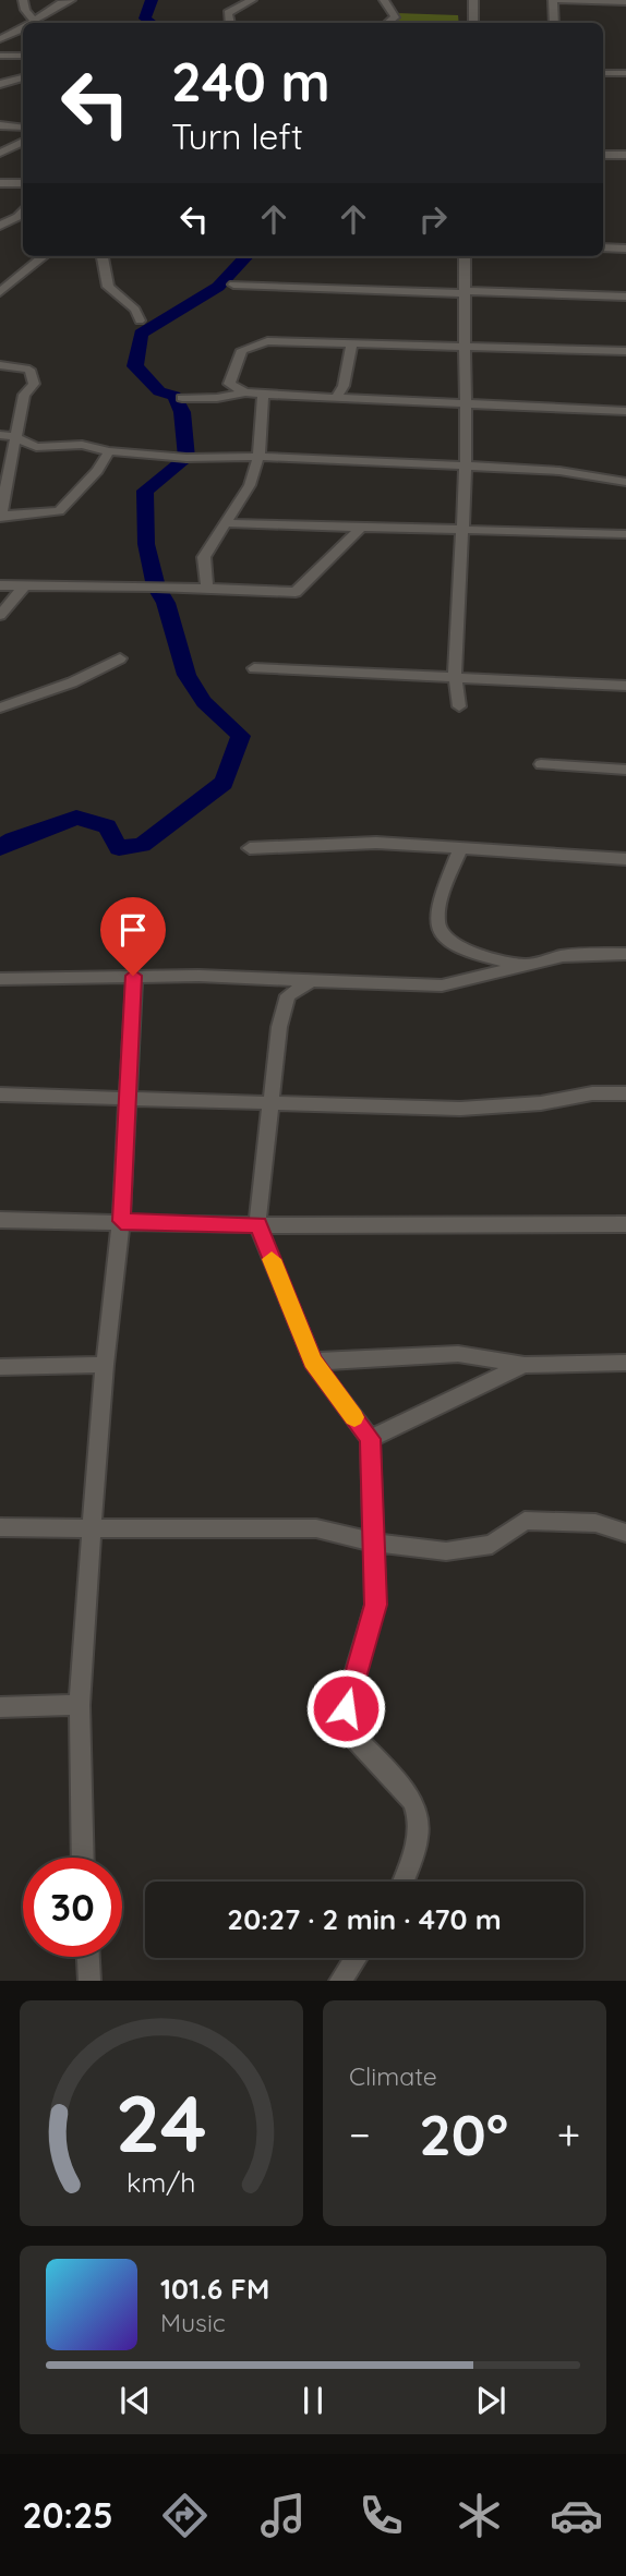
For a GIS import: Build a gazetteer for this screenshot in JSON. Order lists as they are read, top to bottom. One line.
{"page":{"turn":["240 m","Turn left"],"limit":"30","trip":"20:27 · 2 min · 470 m","tile":"Climate","heat":["−","20°","+"],"song":["101.6 FM","Music"],"tabs":"20:25","gauge":["24","km/h"]}}
